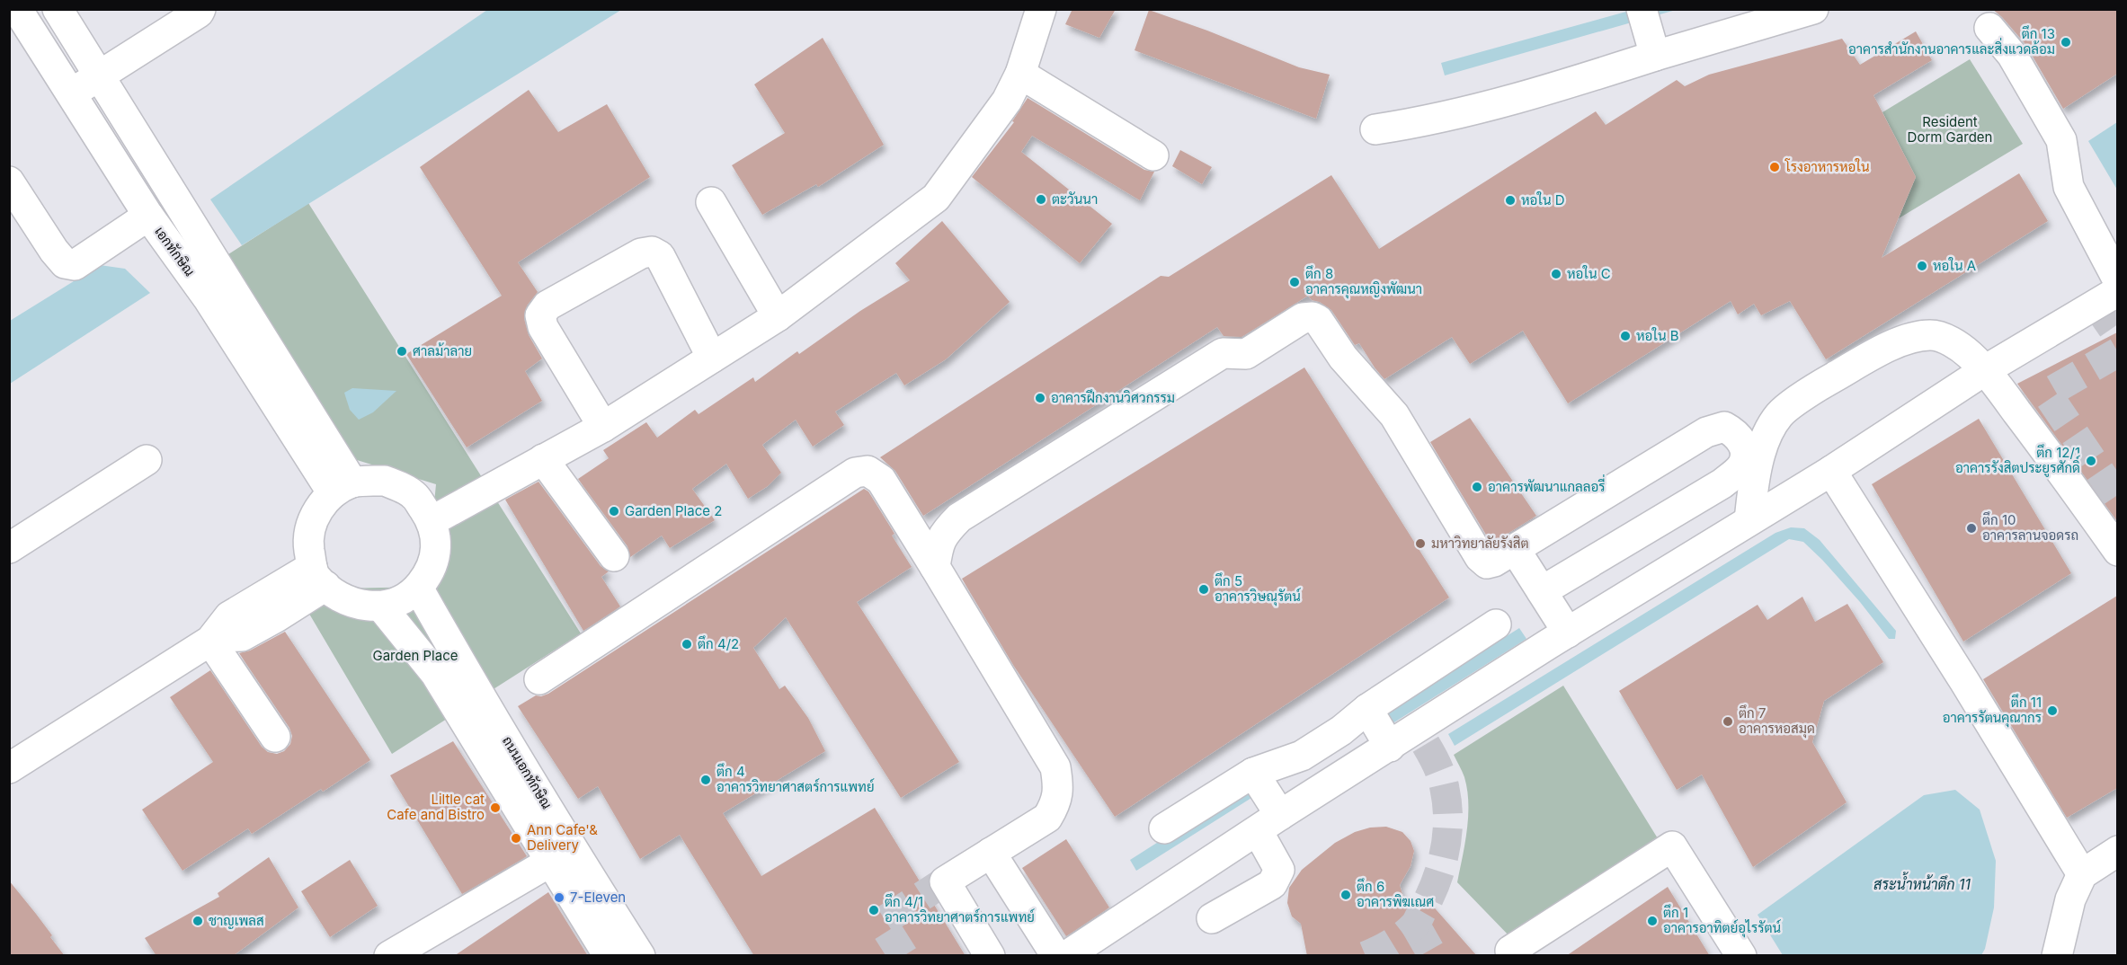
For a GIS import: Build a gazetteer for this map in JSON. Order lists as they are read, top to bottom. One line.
{"streets":{"street":["เอกทักษิณ","ถนนเอกทักษิณ"]},"crossings":[["เอกทักษิณ","ถนนเอกทักษิณ"]],"water":["สระน้ำหน้าตึก 11"],"parks":["Resident Dorm Garden","Garden Place"],"places":["ตึก 13 อาคารสำนักงานอาคารและสิ่งแวดล้อม","โรงอาหารหอใน","ตะวันนา","หอใน D","หอใน A","หอใน C","ตึก 8 อาคารคุณหญิงพัฒนา","หอใน B","ศาลม้าลาย","อาคารฝึกงานวิศวกรรม","ตึก 12/1 อาคารรังสิตประยูรศักดิ์","อาคารพัฒนาแกลลอรี่","Garden Place 2","ตึก 10 อาคารลานจอดรถ","มหาวิทยาลัยรังสิต","ตึก 5 อาคารวิษณุรัตน์","ตึก 4/2","ตึก 11 อาคารรัตนคุณากร","ตึก 7 อาคารหอสมุด","ตึก 4 อาคารวิทยาศาสตร์การแพทย์","Liltle cat Cafe and Bistro","Ann Cafe'& Delivery","ตึก 6 อาคารพิฆเณศ","7-Eleven","ตึก 4/1 อาคารวิทยาศาตร์การแพทย์","ชาญเพลส","ตึก 1 อาคารอาทิตย์อุไรรัตน์"]}
